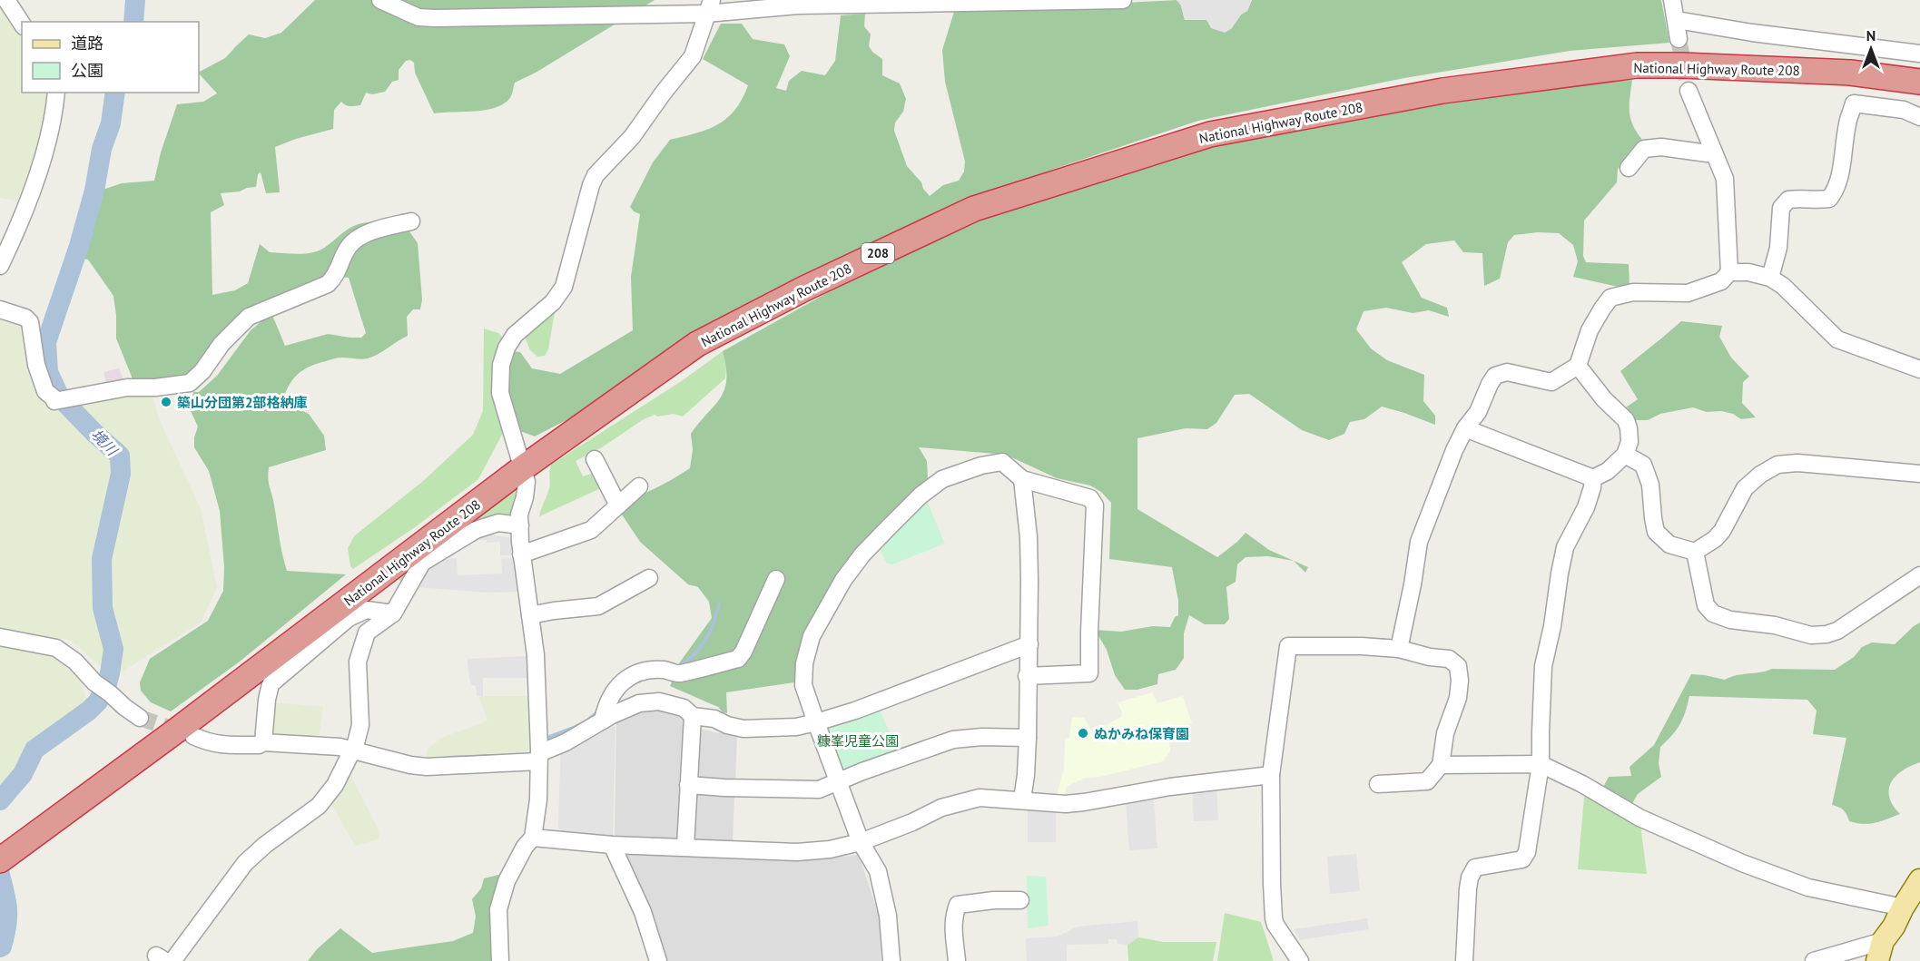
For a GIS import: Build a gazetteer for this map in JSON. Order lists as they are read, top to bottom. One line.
{"streets":{"highway":["National Highway Route 208","208"]},"water":["境川"],"parks":["糠峯児童公園"],"places":["築山分団第2部格納庫","ぬかみね保育園"],"legend":["道路","公園"],"north":"top"}
